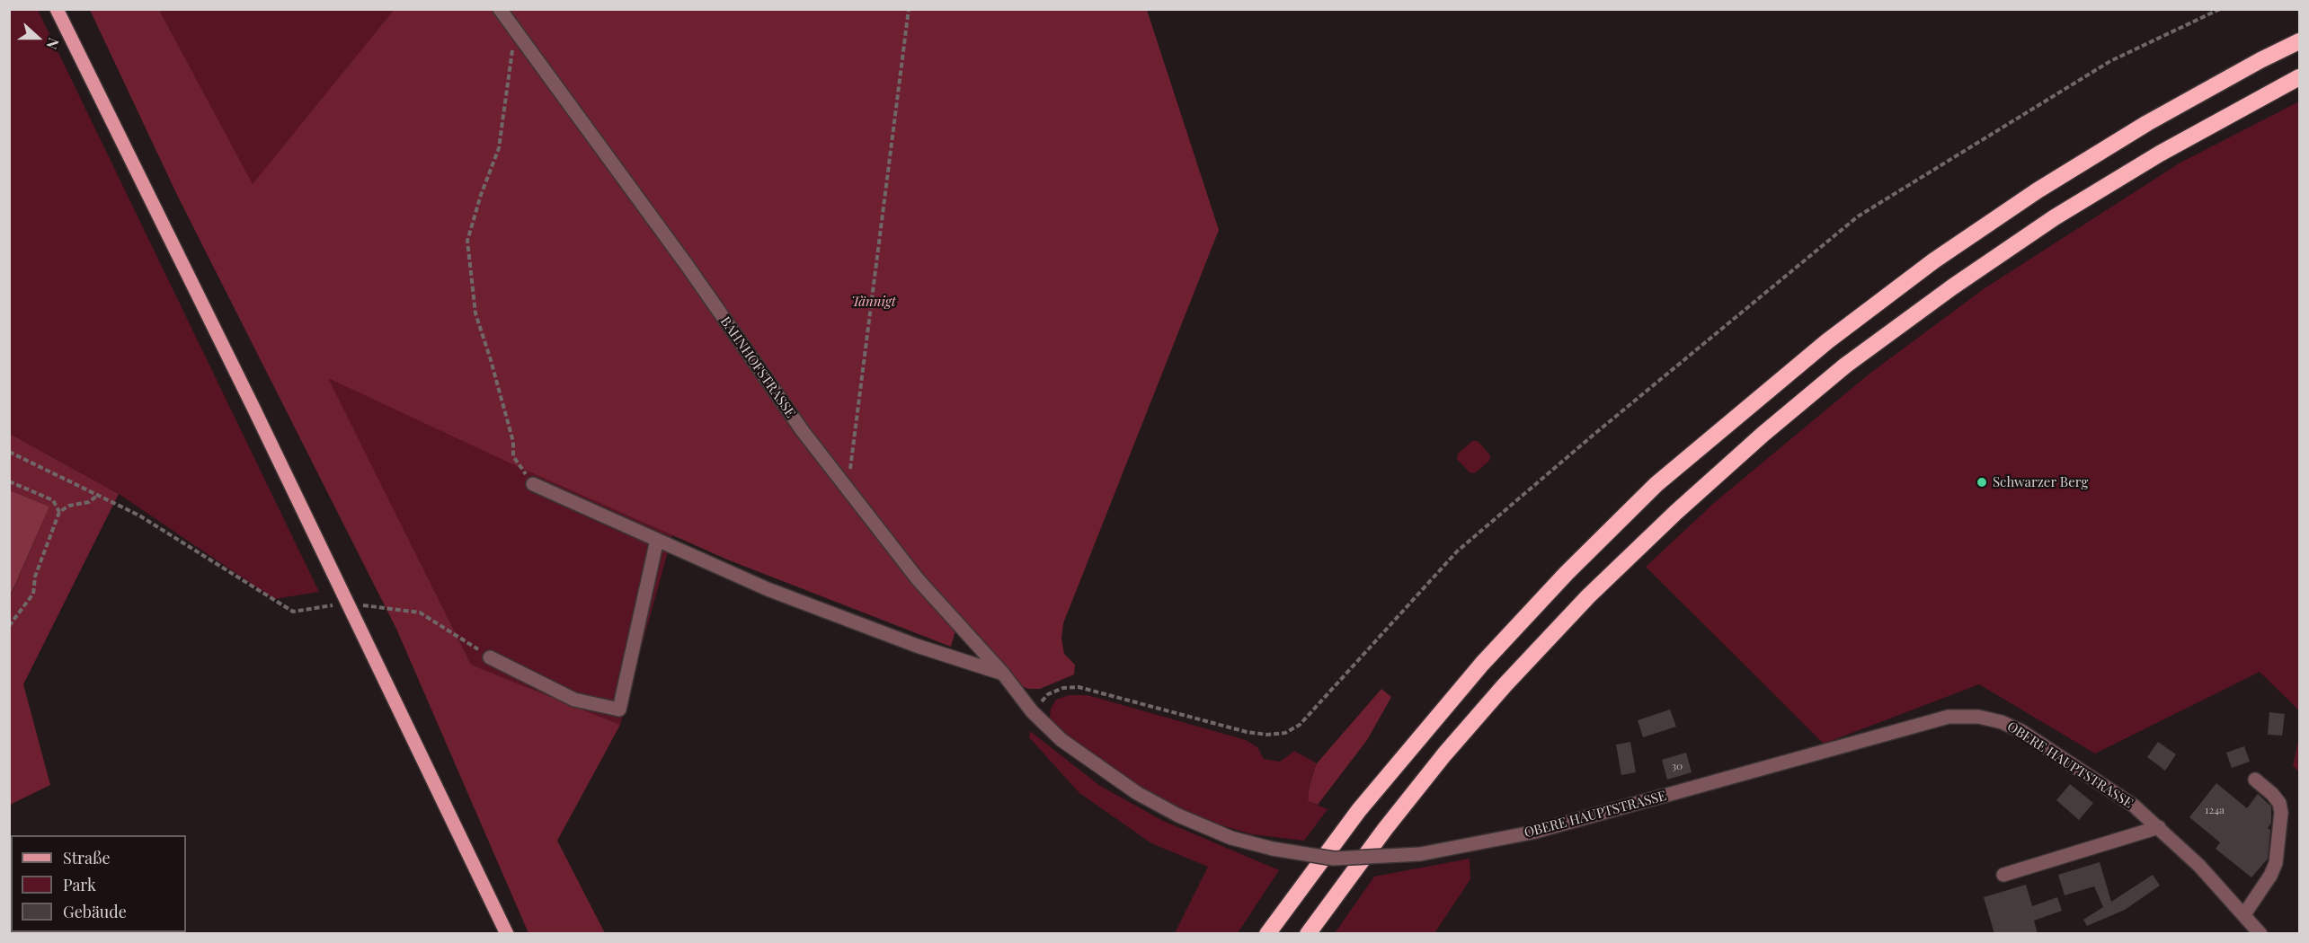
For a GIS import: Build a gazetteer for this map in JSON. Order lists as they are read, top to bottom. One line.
{"streets":{"street":["BAHNHOFSTRASSE","OBERE HAUPTSTRASSE"]},"crossings":[["BAHNHOFSTRASSE","OBERE HAUPTSTRASSE"]],"parks":["Tännigt"],"places":["Schwarzer Berg"],"house_numbers":["30","124a"],"legend":["Straße","Park","Gebäude"],"north":"right"}
